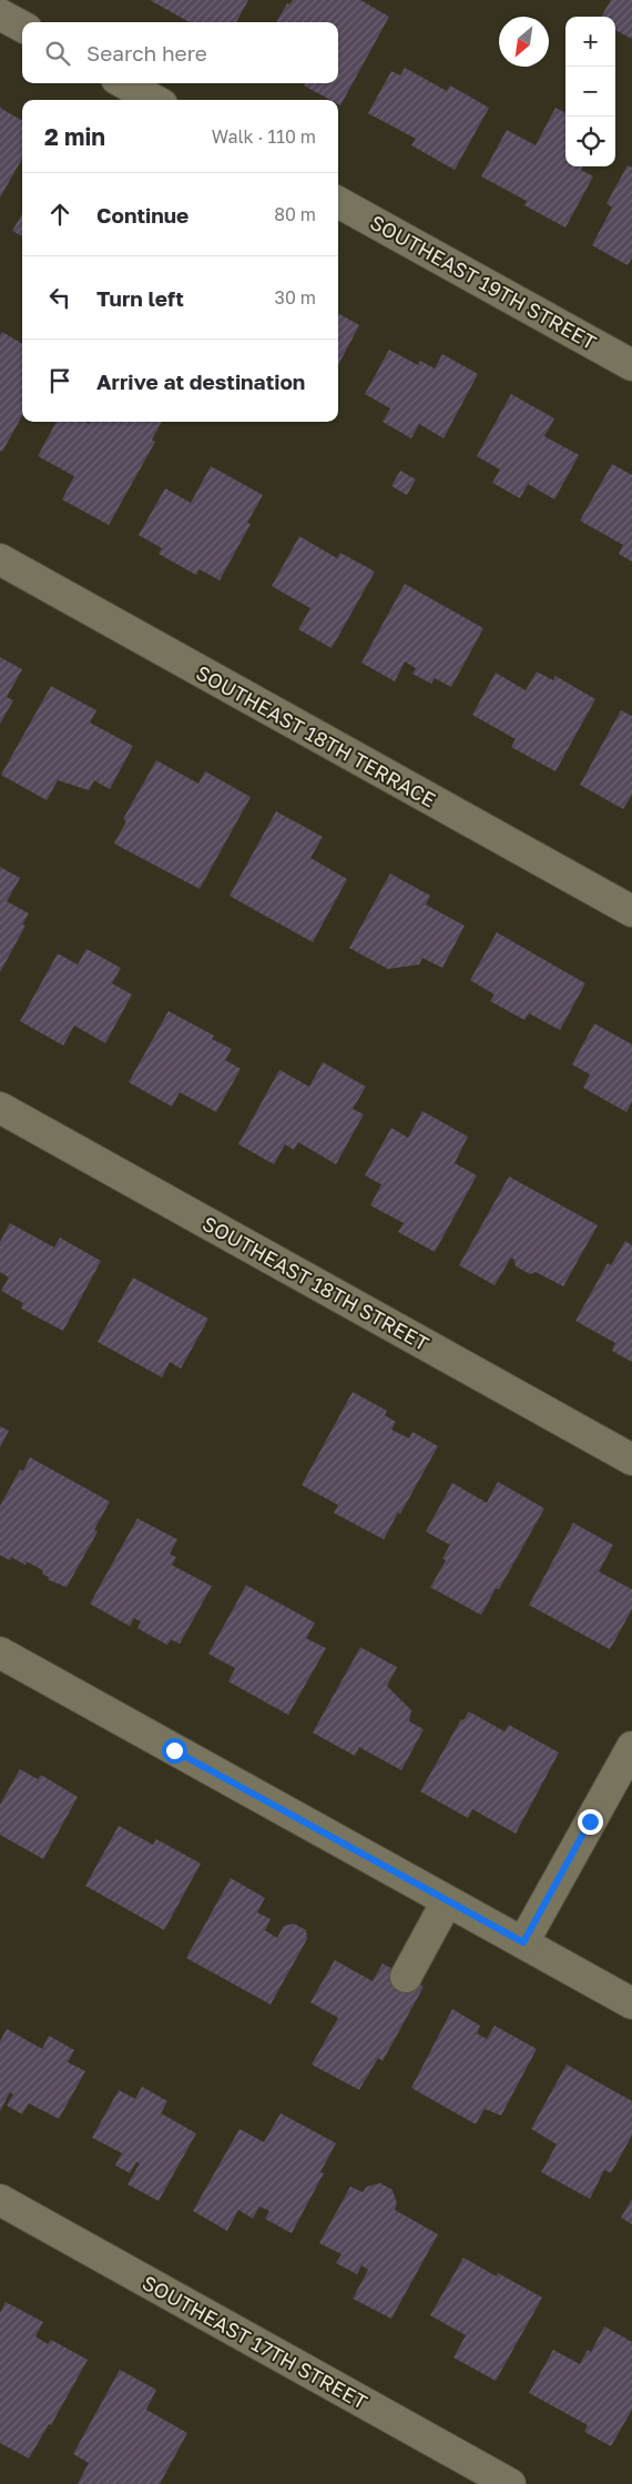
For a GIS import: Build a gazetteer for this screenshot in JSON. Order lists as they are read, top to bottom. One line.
{"streets":{"street":["SOUTHEAST 19TH STREET","SOUTHEAST 18TH TERRACE","SOUTHEAST 18TH STREET","SOUTHEAST 17TH STREET"]},"north":"bottom left","page":{"map_buttons":["+","−"],"search":"Search here","heading":["2 min","Walk · 110 m"],"list":[["Continue","80 m"],["Turn left","30 m"],"Arrive at destination"]}}
